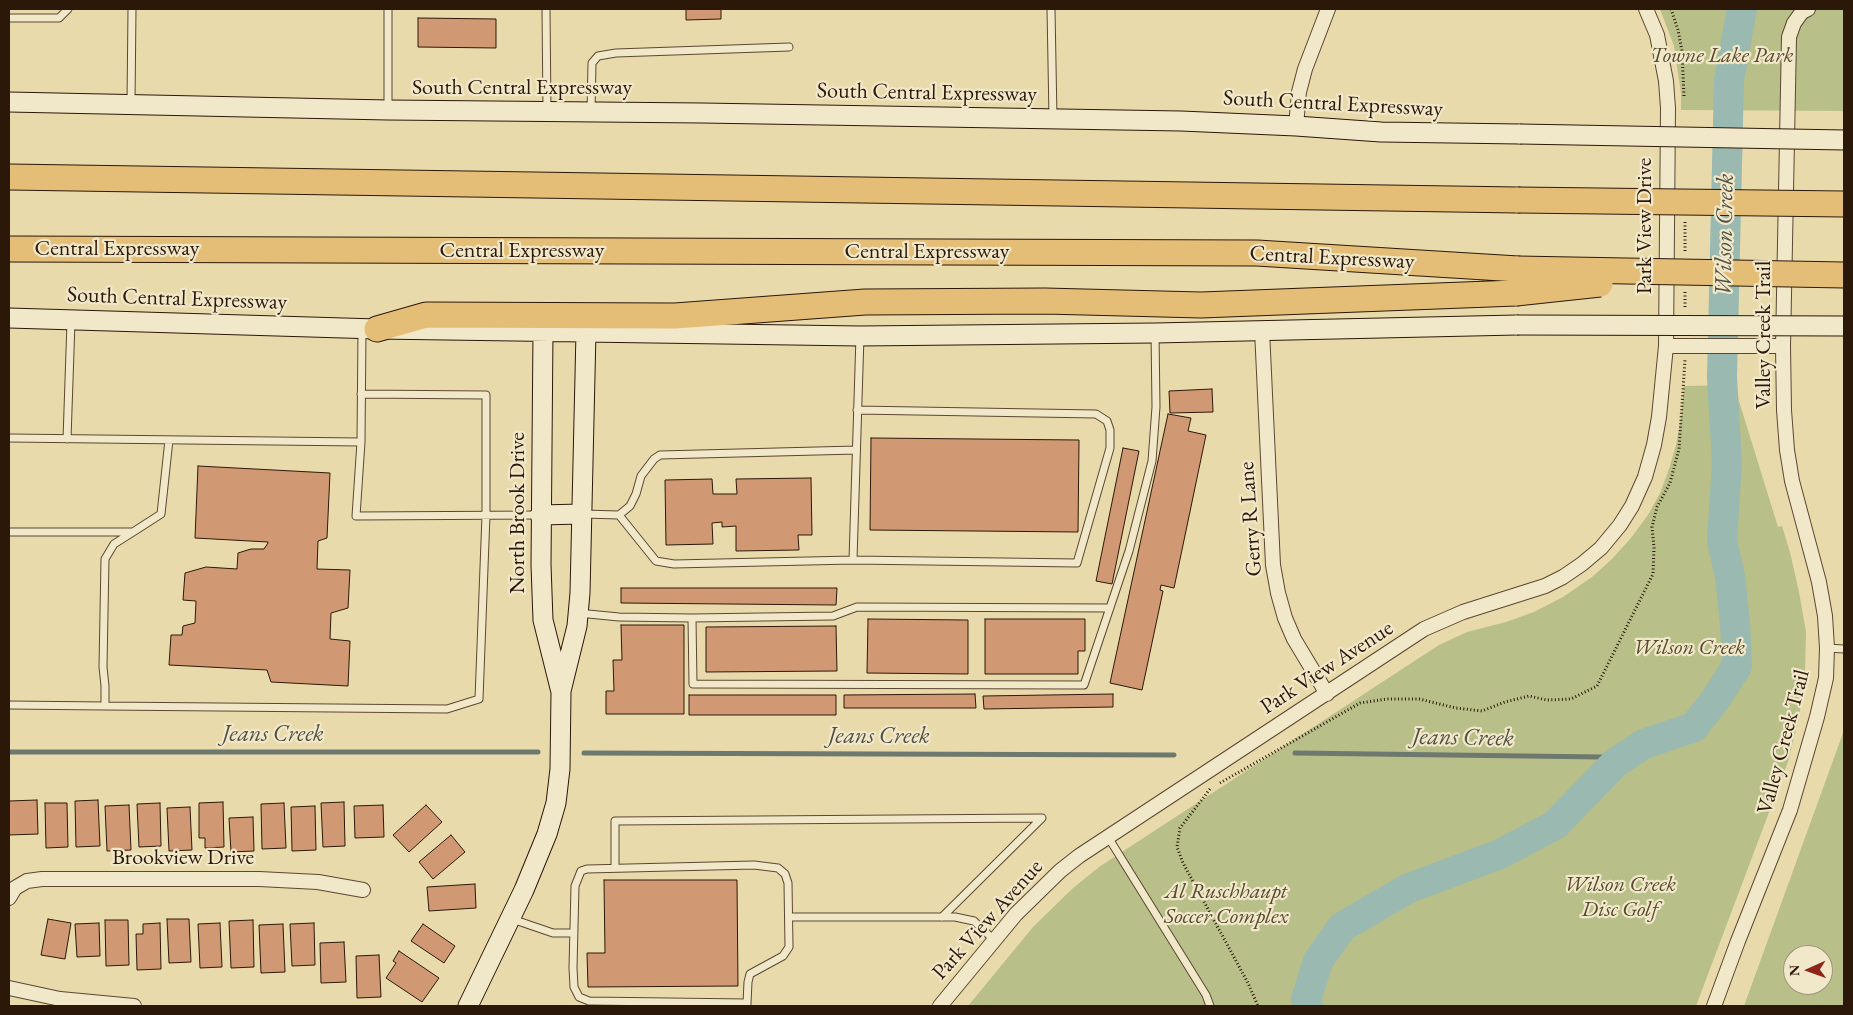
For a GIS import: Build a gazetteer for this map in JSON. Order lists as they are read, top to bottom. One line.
{"streets":{"highway":["Central Expressway"],"main road":["South Central Expressway","North Brook Drive"],"street":["Park View Drive","Valley Creek Trail","Gerry R Lane","Park View Avenue","Brookview Drive"]},"crossings":[["South Central Expressway","North Brook Drive"],["South Central Expressway","Gerry R Lane"],["Park View Drive","Park View Avenue"],["Gerry R Lane","Park View Avenue"]],"water":["Wilson Creek","Jeans Creek"],"parks":["Towne Lake Park","Wilson Creek","Wilson Creek Disc Golf","Al Ruschhaupt Soccer Complex"],"north":"left"}
